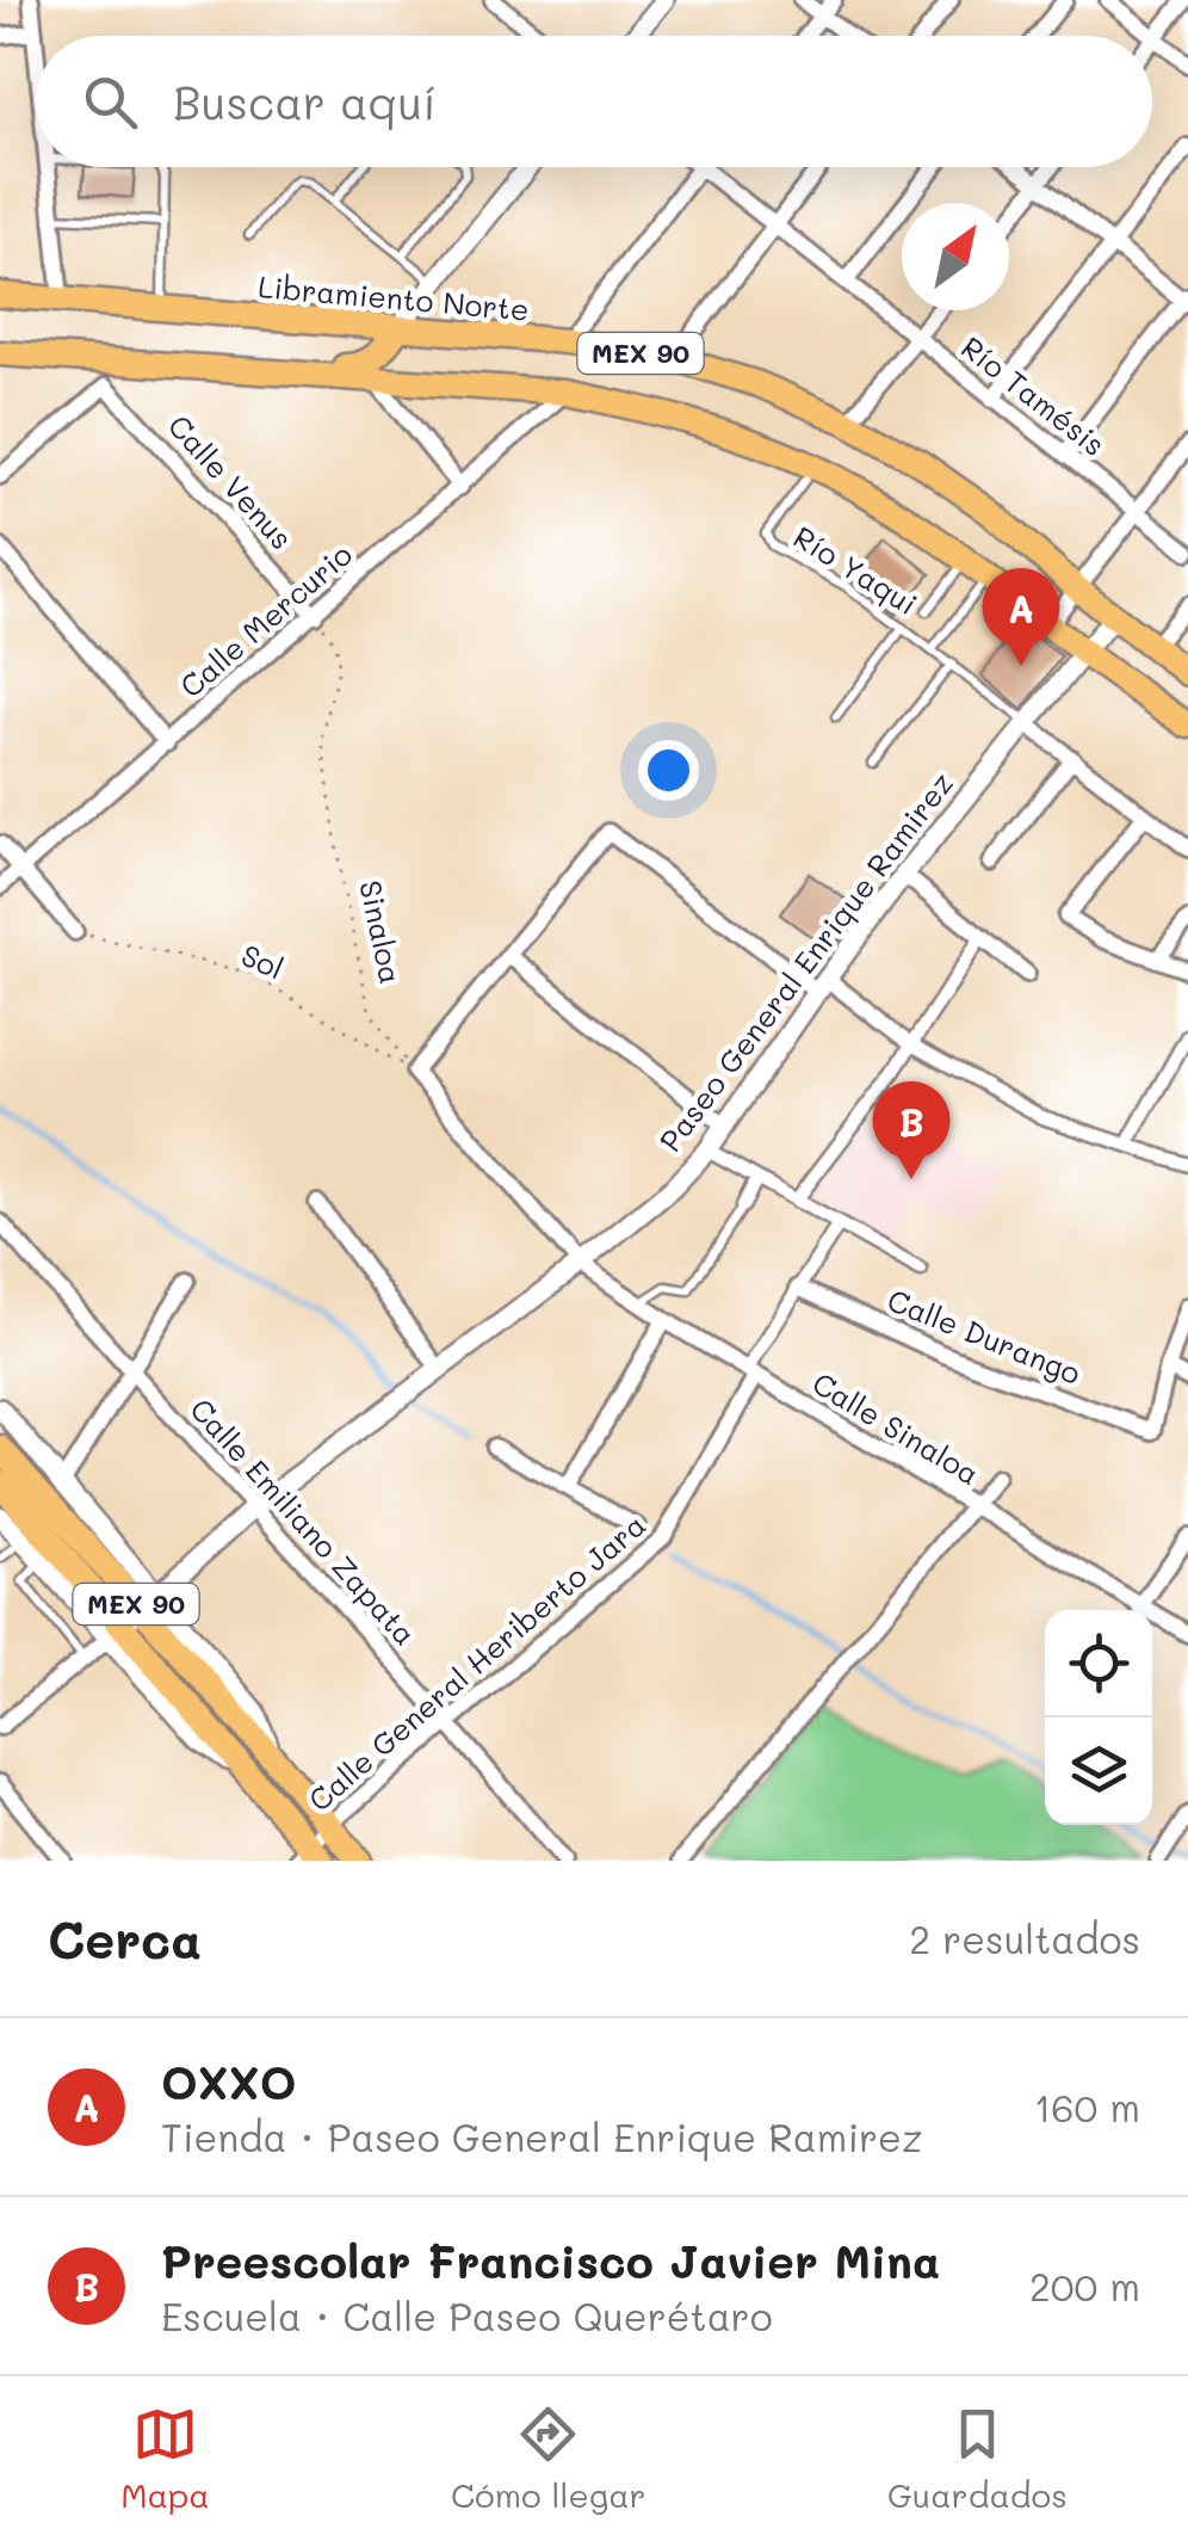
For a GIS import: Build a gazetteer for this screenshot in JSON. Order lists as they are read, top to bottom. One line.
{"streets":{"main road":["Libramiento Norte","MEX 90"],"street":["Río Tamésis","Calle Venus","Calle Mercurio","Paseo General Enrique Ramirez","Calle Durango","Calle Sinaloa","Calle Emiliano Zapata","Calle General Heriberto Jara"],"lane":["Río Yaqui"],"path":["Sinaloa","Sol"]},"crossings":[["Libramiento Norte","Paseo General Enrique Ramirez"],["MEX 90","Río Yaqui"],["MEX 90","Calle Mercurio"],["MEX 90","Paseo General Enrique Ramirez"],["MEX 90","Calle General Heriberto Jara"],["Calle Venus","Calle Mercurio"],["Calle Venus","Sinaloa"],["Río Yaqui","Paseo General Enrique Ramirez"],["Calle Mercurio","Sinaloa"],["Sinaloa","Sol"],["Paseo General Enrique Ramirez","Calle Sinaloa"],["Paseo General Enrique Ramirez","Calle Emiliano Zapata"],["Calle Sinaloa","Calle General Heriberto Jara"],["Calle Emiliano Zapata","Calle General Heriberto Jara"]],"north":"top right","page":{"search":"Buscar aquí","pins":["A","B"],"heading":["Cerca","2 resultados"],"list":[{"mark":"A","name":"OXXO","note":"Tienda · Paseo General Enrique Ramirez","value":"160 m"},{"mark":"B","name":"Preescolar Francisco Javier Mina","note":"Escuela · Calle Paseo Querétaro","value":"200 m"}],"nav":["Mapa","Cómo llegar","Guardados"]}}
